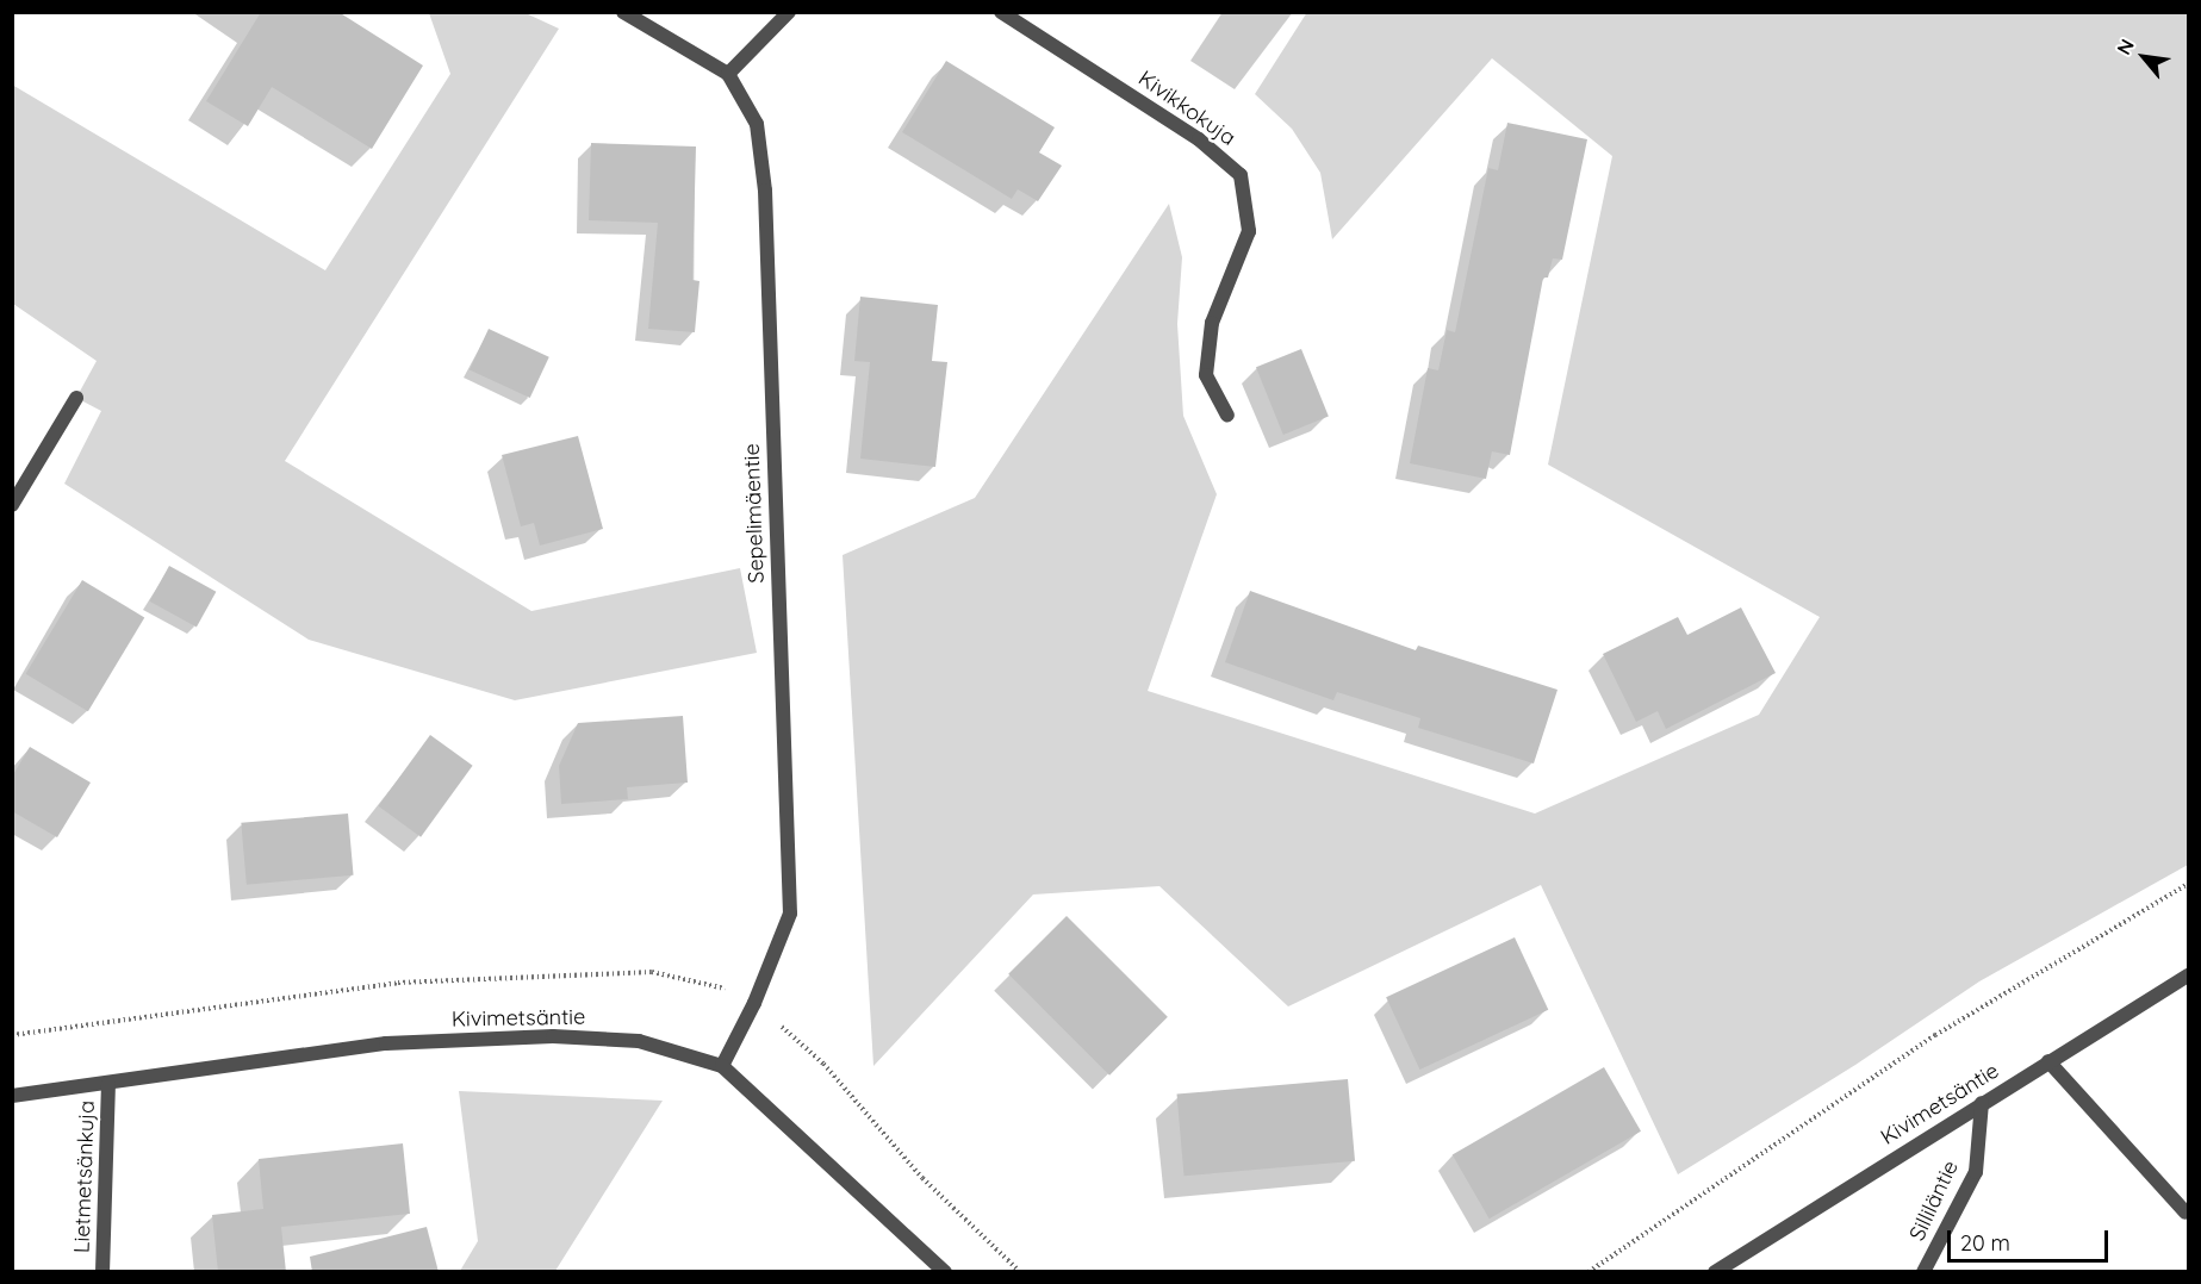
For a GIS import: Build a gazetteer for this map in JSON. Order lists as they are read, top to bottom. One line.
{"streets":{"street":["Kivikkokuja","Sepelimäentie","Kivimetsäntie","Lietmetsänkuja","Silliläntie"]},"crossings":[["Sepelimäentie","Kivimetsäntie"],["Kivimetsäntie","Lietmetsänkuja"],["Kivimetsäntie","Silliläntie"]],"scale_bar":"20 m","north":"top left"}
